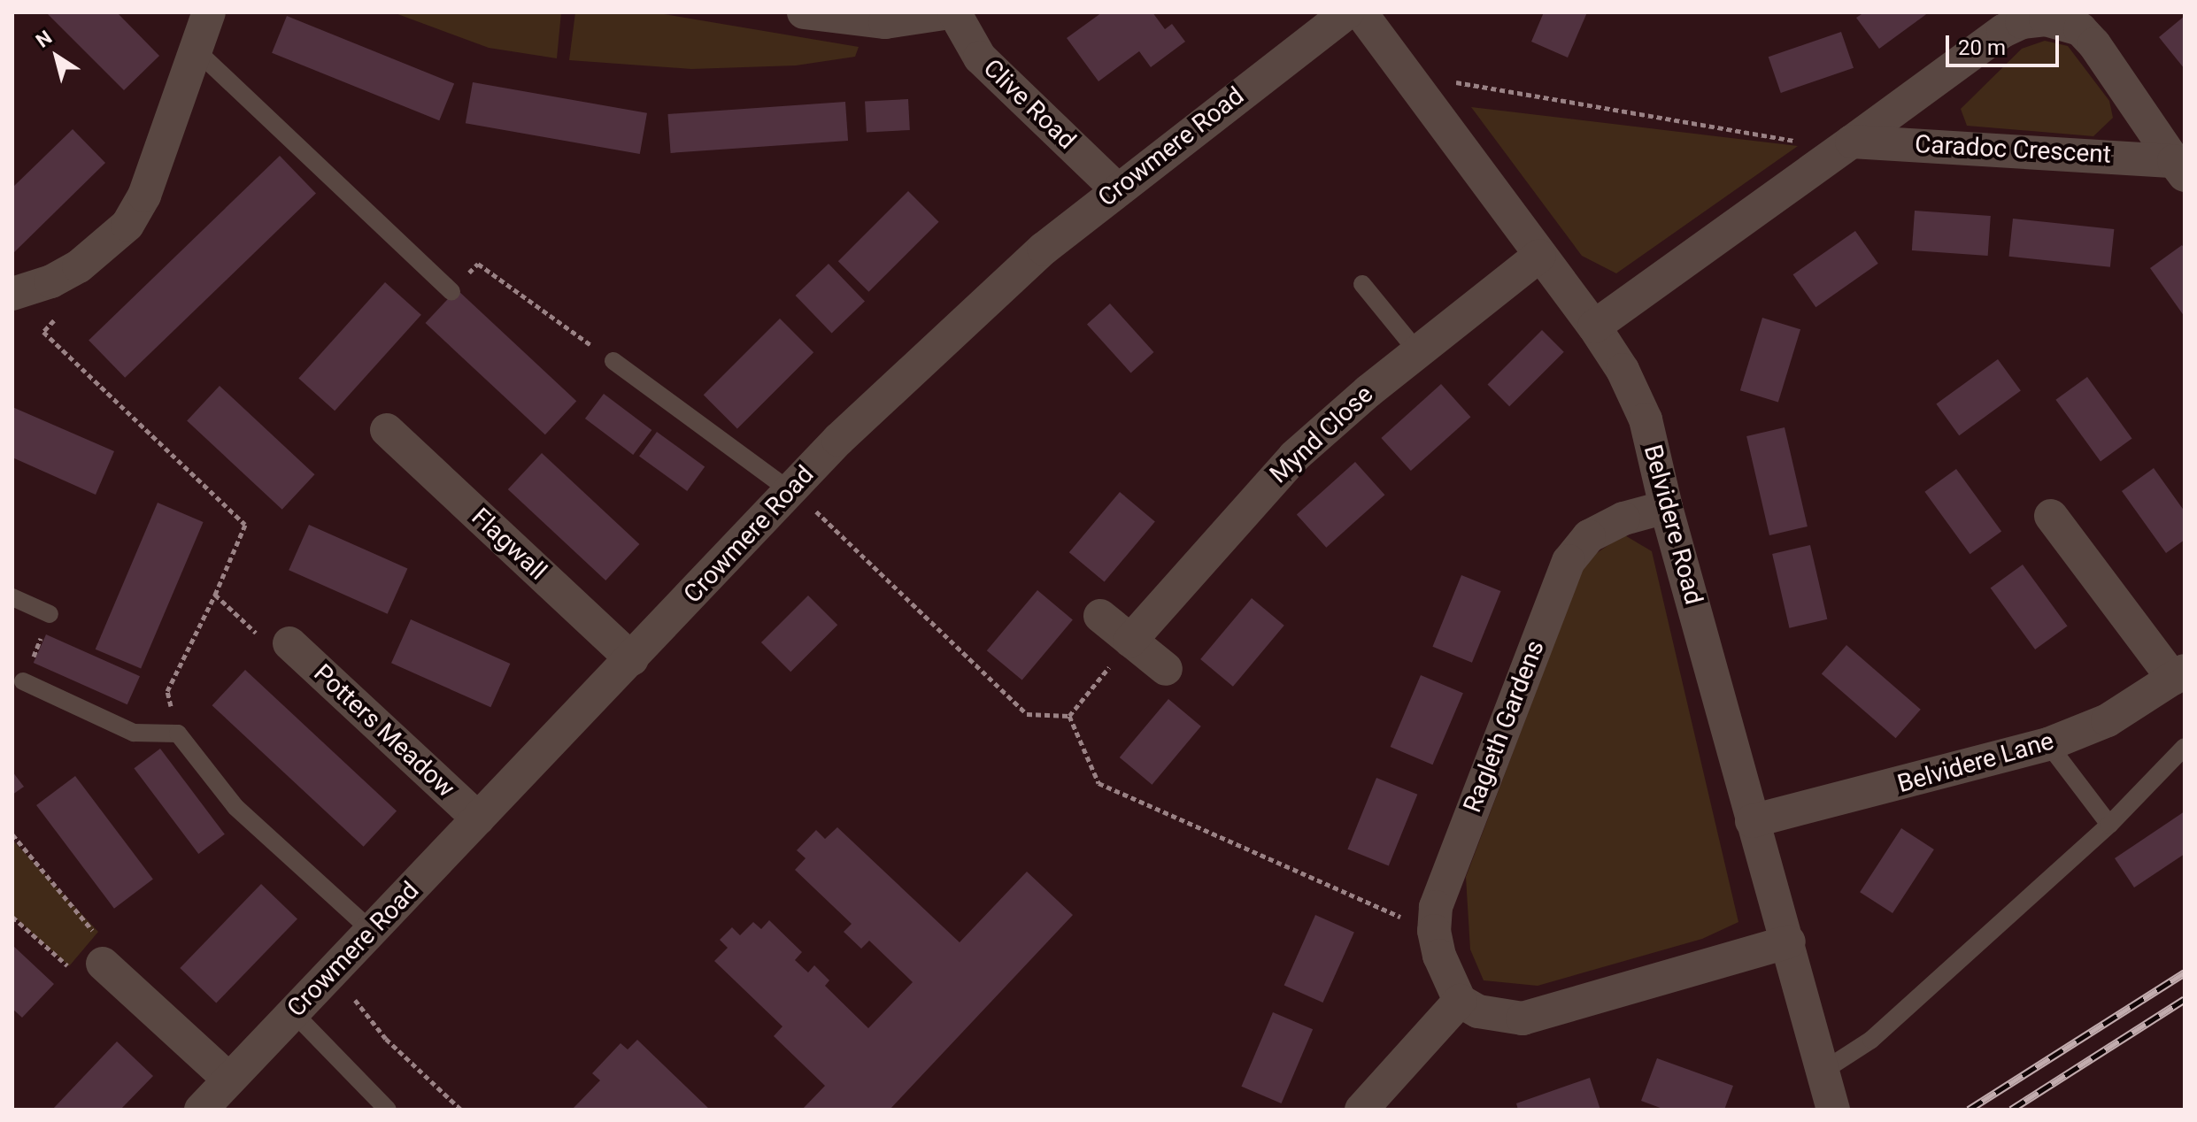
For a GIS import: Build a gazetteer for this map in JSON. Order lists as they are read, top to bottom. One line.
{"streets":{"street":["Clive Road","Crowmere Road","Caradoc Crescent","Mynd Close","Belvidere Road","Flagwall","Ragleth Gardens","Potters Meadow","Belvidere Lane"]},"crossings":[["Clive Road","Crowmere Road"],["Crowmere Road","Flagwall"],["Crowmere Road","Potters Meadow"],["Caradoc Crescent","Belvidere Road"],["Mynd Close","Belvidere Road"],["Belvidere Road","Ragleth Gardens"],["Belvidere Road","Belvidere Lane"]],"scale_bar":"20 m","north":"top left"}
